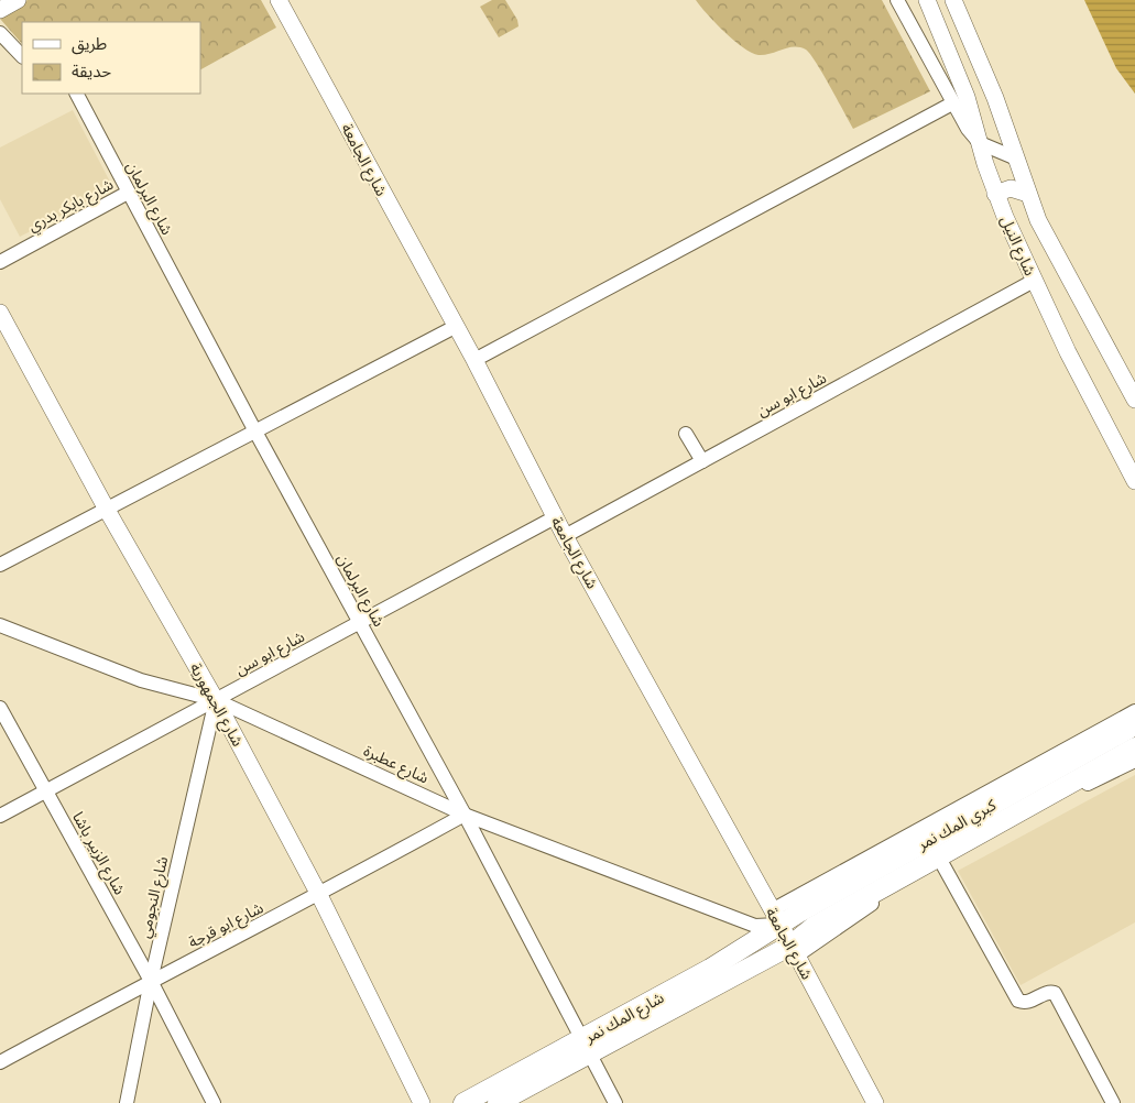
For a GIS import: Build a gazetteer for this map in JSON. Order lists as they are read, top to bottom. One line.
{"streets":{"highway":["كبري المك نمر","شارع المك نمر"],"main road":["شارع الجامعة","شارع النيل","شارع الجمهورية"],"street":["شارع البرلمان","شارع بابكر بدري","شارع ابو سن","شارع عطبرة","شارع الزبير باشا","شارع النجومي","شارع ابو قرجة"]},"crossings":[["شارع الجامعة","شارع ابو سن"],["شارع الجامعة","شارع عطبرة"],["شارع الجامعة","كبري المك نمر"],["شارع الجامعة","شارع المك نمر"],["شارع البرلمان","شارع بابكر بدري"],["شارع البرلمان","شارع ابو سن"],["شارع البرلمان","شارع عطبرة"],["شارع البرلمان","شارع ابو قرجة"],["شارع البرلمان","شارع المك نمر"],["شارع النيل","شارع ابو سن"],["شارع ابو سن","شارع الجمهورية"],["شارع ابو سن","شارع عطبرة"],["شارع ابو سن","شارع الزبير باشا"],["شارع ابو سن","شارع النجومي"],["شارع الجمهورية","شارع عطبرة"],["شارع الجمهورية","شارع النجومي"],["شارع الجمهورية","شارع ابو قرجة"],["شارع عطبرة","كبري المك نمر"],["شارع عطبرة","شارع النجومي"],["شارع عطبرة","شارع ابو قرجة"],["شارع عطبرة","شارع المك نمر"],["كبري المك نمر","شارع المك نمر"],["شارع الزبير باشا","شارع النجومي"],["شارع الزبير باشا","شارع ابو قرجة"],["شارع النجومي","شارع ابو قرجة"]],"legend":["طريق","حديقة"]}
